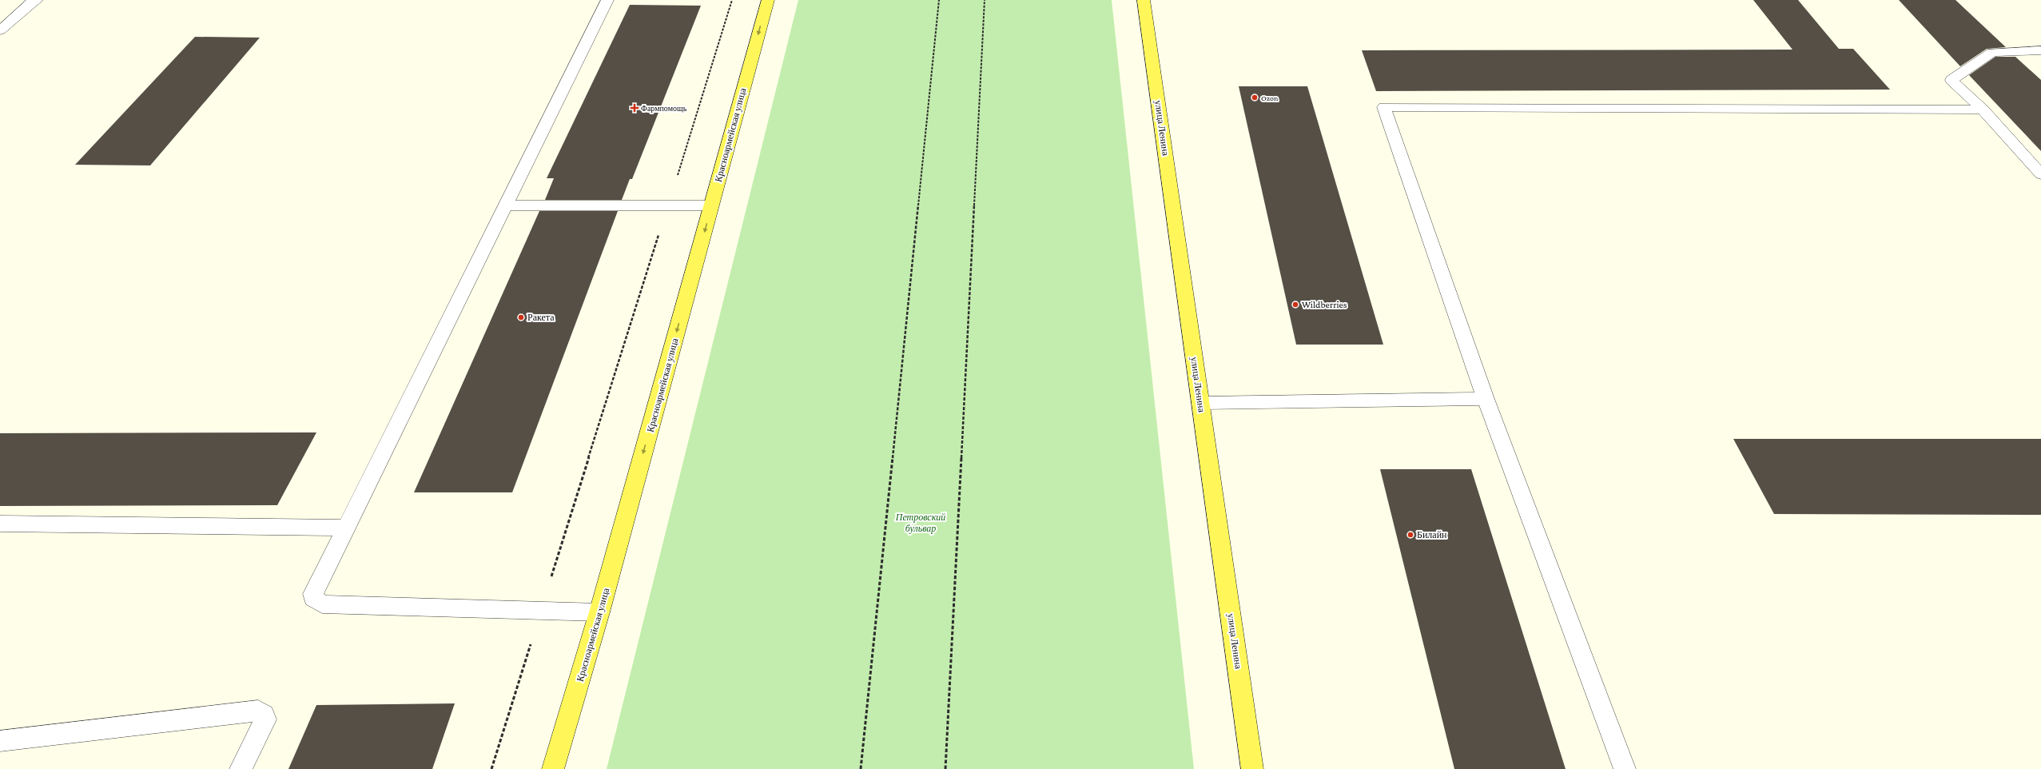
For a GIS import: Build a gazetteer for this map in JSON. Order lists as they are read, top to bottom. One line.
{"streets":{"main road":["улица Ленина","Красноармейская улица"]},"one_way":["Красноармейская улица"],"parks":["Петровский бульвар"],"places":{"other":["Ozon","Wildberries","Ракета","Билайн"],"health":["Фармпомощь"]}}
